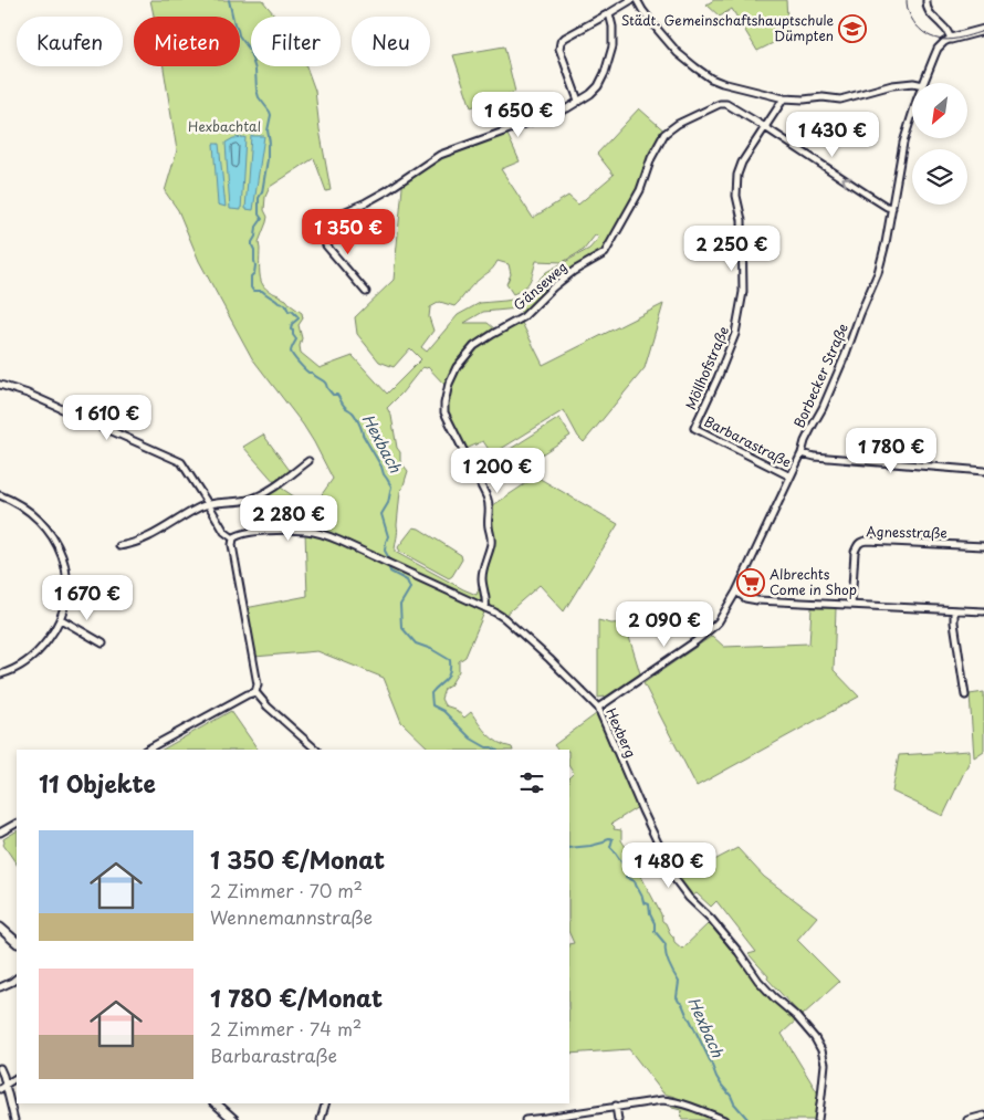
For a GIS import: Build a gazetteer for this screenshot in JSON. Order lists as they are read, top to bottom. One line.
{"streets":{"street":["Gänseweg","Möllhofstraße","Borbecker Straße","Barbarastraße","Agnesstraße","Hexberg"]},"crossings":[["Gänseweg","Möllhofstraße"],["Gänseweg","Hexberg"],["Möllhofstraße","Barbarastraße"],["Borbecker Straße","Barbarastraße"],["Borbecker Straße","Hexberg"]],"water":["Hexbach"],"parks":["Hexbachtal"],"places":{"school or university":["Städt. Gemeinschaftshauptschule Dümpten"],"supermarket":["Albrechts Come in Shop"]},"north":"bottom left","page":{"chip":["Kaufen","Mieten","Filter","Neu"],"price":["1 650 €","1 430 €","1 350 €","2 250 €","1 610 €","1 780 €","1 200 €","2 280 €","1 670 €","2 090 €","1 480 €"],"heading":"11 Objekte","list":[{"name":"1 350 €/Monat","note":"2 Zimmer · 70 m² · Wennemannstraße"},{"name":"1 780 €/Monat","note":"2 Zimmer · 74 m² · Barbarastraße"}]}}
